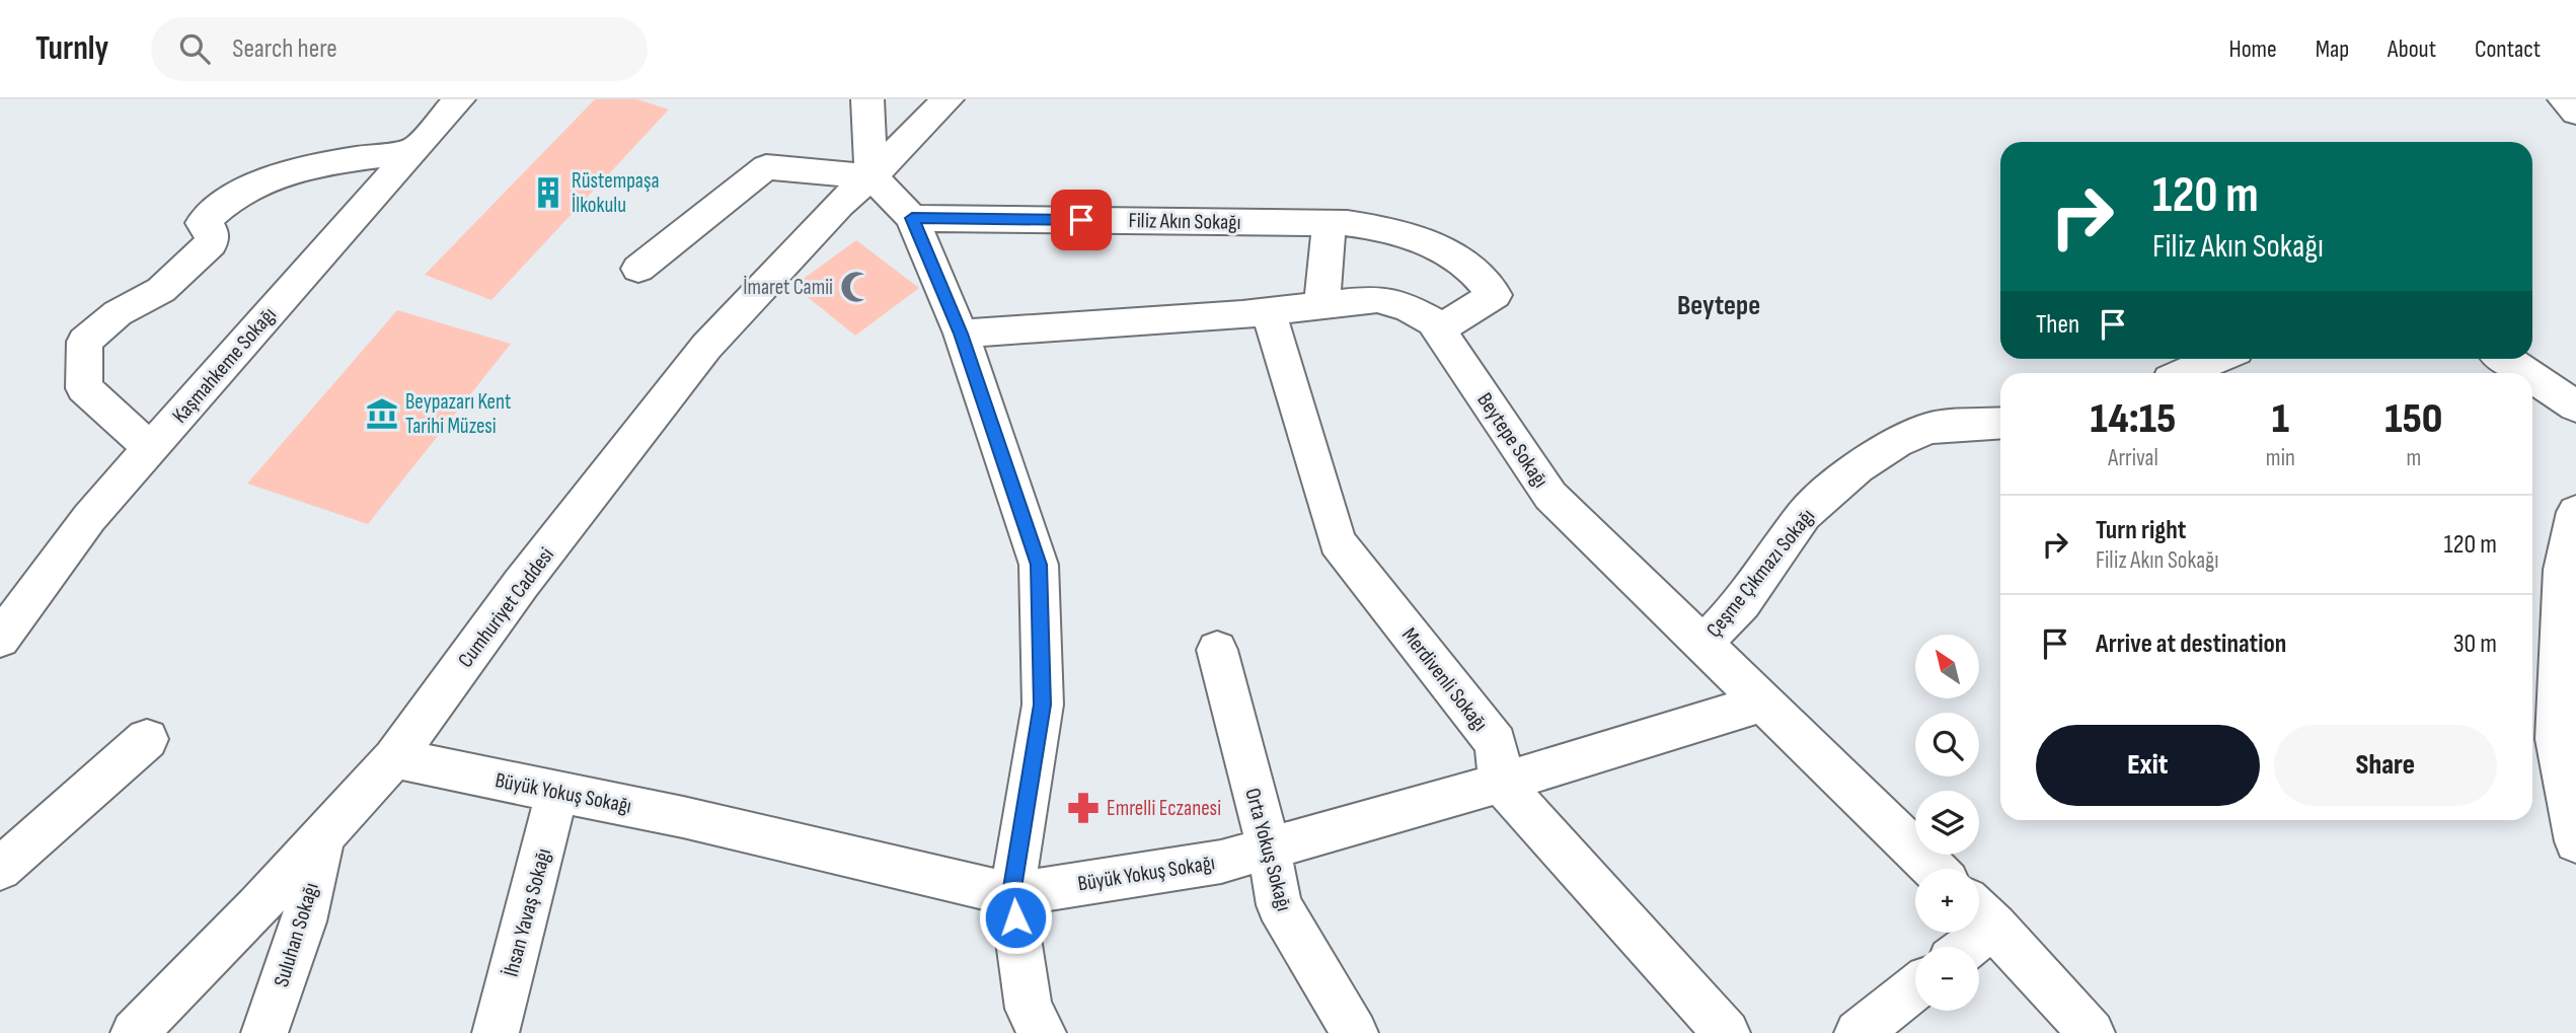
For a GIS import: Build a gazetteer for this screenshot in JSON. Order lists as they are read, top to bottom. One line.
{"streets":{"street":["Filiz Akın Sokağı","Kaşmahkeme Sokağı","Beytepe Sokağı","Çeşme Çıkmazı Sokağı","Cumhuriyet Caddesi","Merdivenli Sokağı","Büyük Yokuş Sokağı","Orta Yokuş Sokağı","İhsan Yavaş Sokağı","Suluhan Sokağı"]},"crossings":[["Filiz Akın Sokağı","Beytepe Sokağı"],["Beytepe Sokağı","Çeşme Çıkmazı Sokağı"],["Beytepe Sokağı","Merdivenli Sokağı"],["Beytepe Sokağı","Büyük Yokuş Sokağı"],["Cumhuriyet Caddesi","Büyük Yokuş Sokağı"],["Cumhuriyet Caddesi","Suluhan Sokağı"],["Merdivenli Sokağı","Büyük Yokuş Sokağı"],["Büyük Yokuş Sokağı","Orta Yokuş Sokağı"],["Büyük Yokuş Sokağı","İhsan Yavaş Sokağı"]],"districts":["Beytepe"],"places":{"building":["Rüstempaşa İlkokulu"],"mosque":["İmaret Camii"],"museum":["Beypazarı Kent Tarihi Müzesi"],"pharmacy":["Emrelli Eczanesi"]},"north":"top left","page":{"header":"Turnly","search":"Search here","nav":["Home","Map","About","Contact"],"turn":["120 m","Filiz Akın Sokağı"],"then":"Then","eta":["14:15","Arrival","1","min","150","m"],"list":[{"name":"Turn right","note":"Filiz Akın Sokağı","value":"120 m"},{"name":"Arrive at destination","value":"30 m"}],"map_buttons":["+","−"],"buttons":["Exit","Share"]}}
